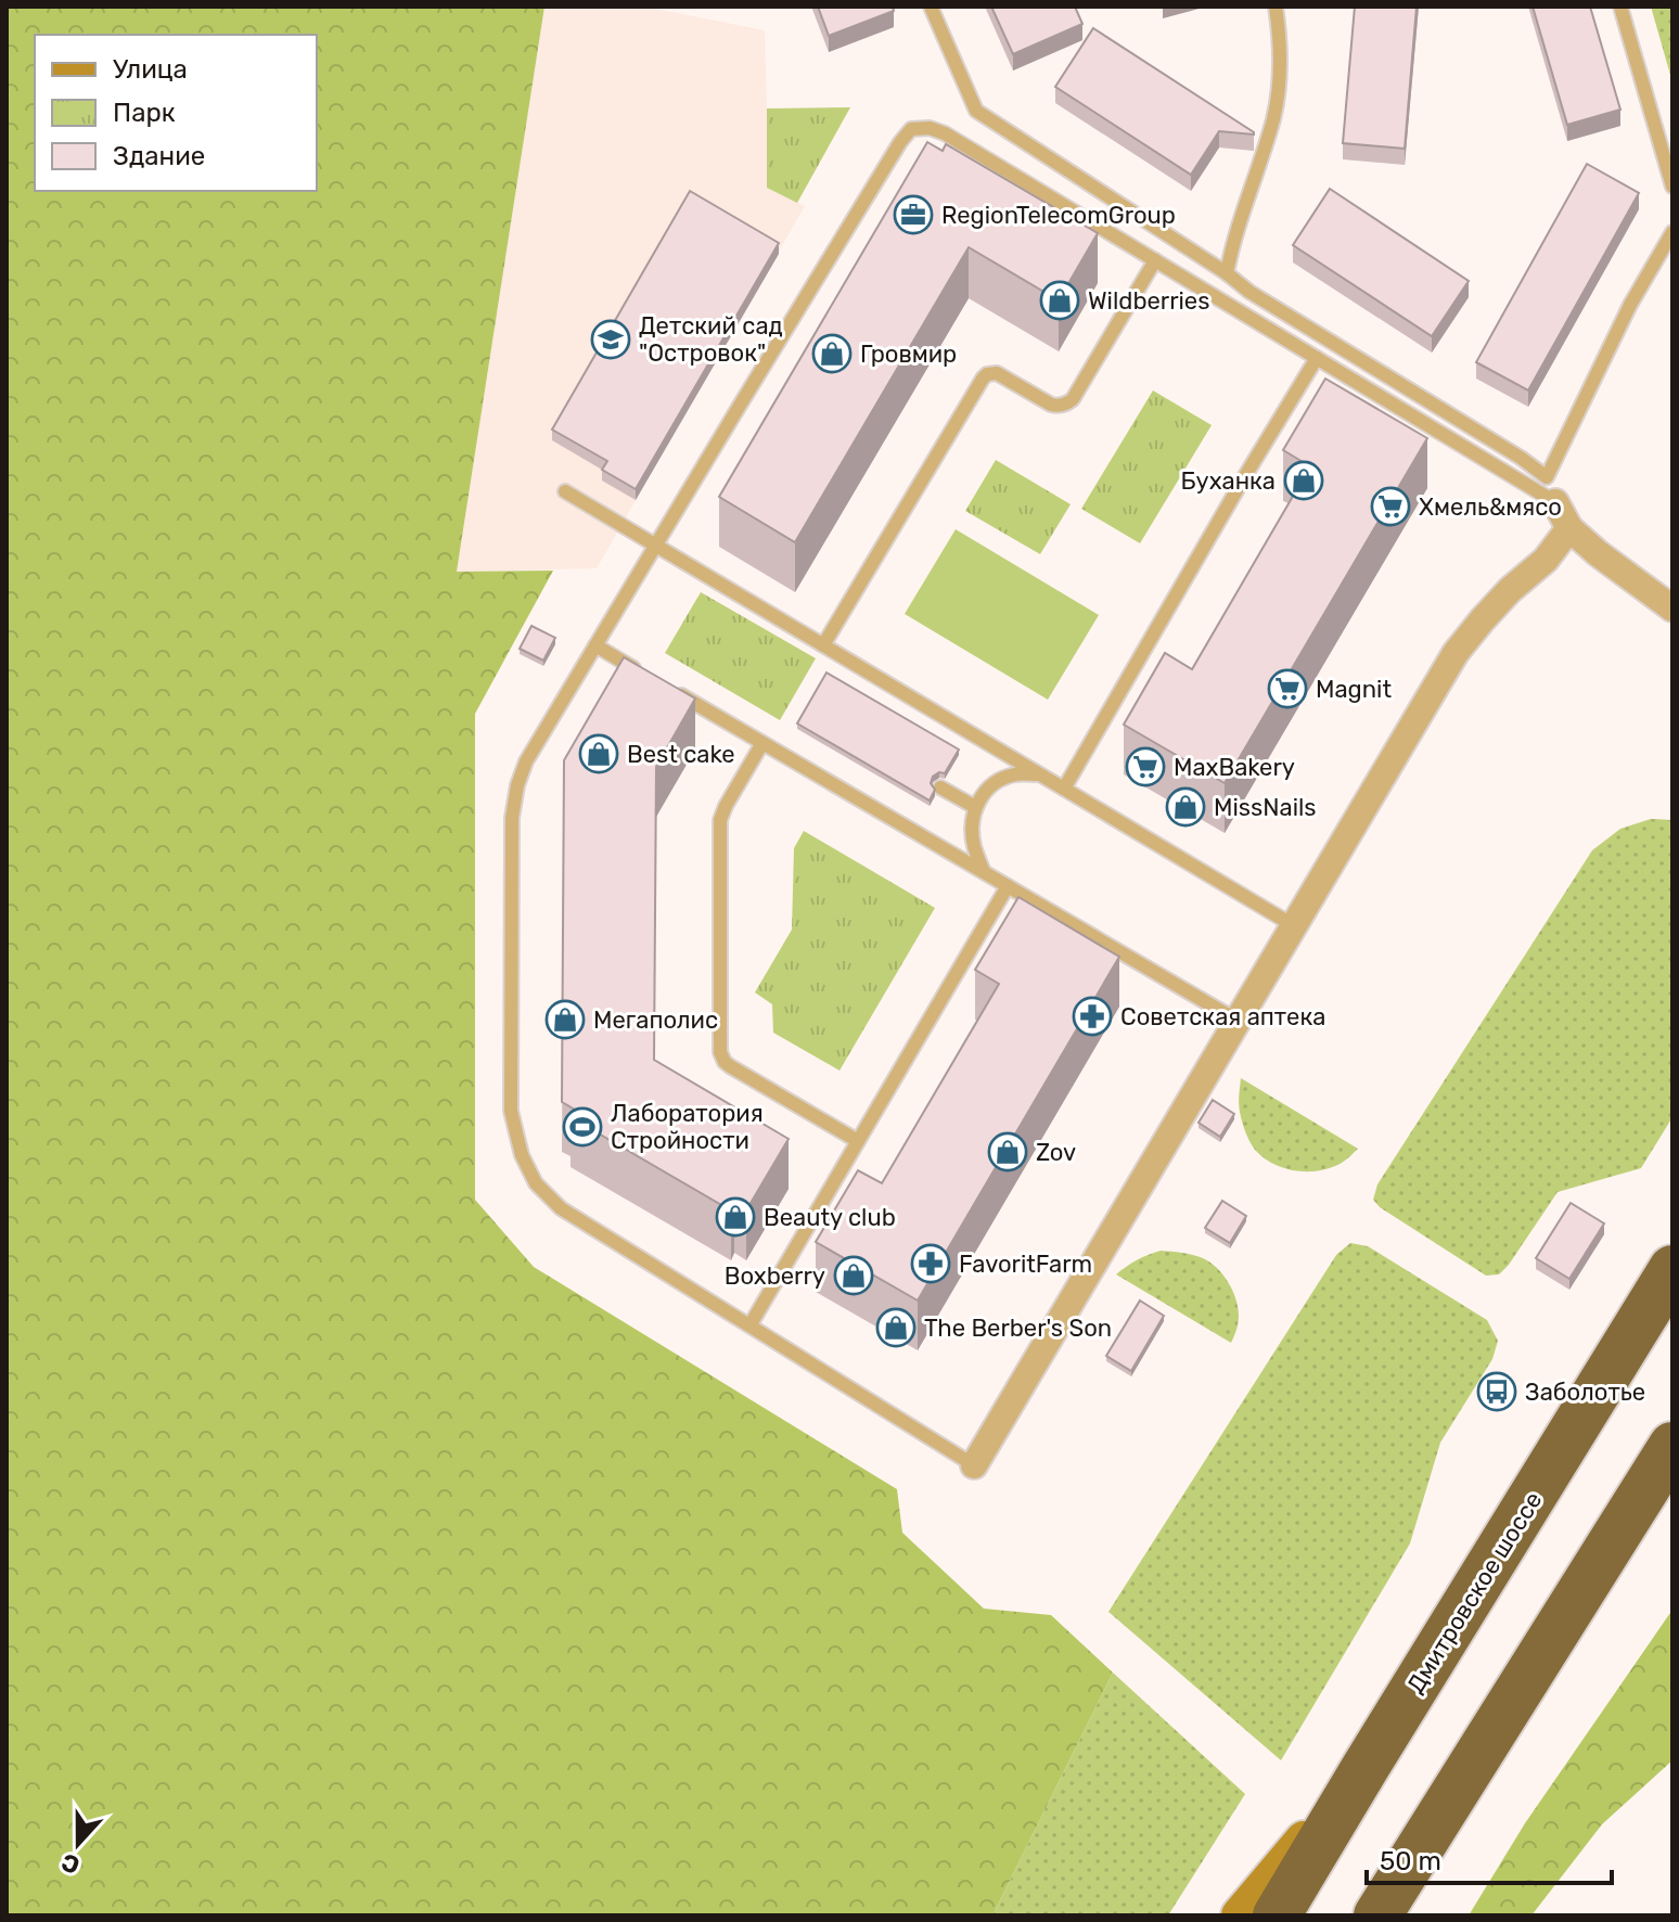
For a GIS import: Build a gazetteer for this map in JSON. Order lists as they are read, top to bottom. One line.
{"streets":{"highway":["Дмитровское шоссе"]},"places":{"office":["RegionTelecomGroup"],"shop":["Wildberries","Гровмир","Буханка","Best cake","MissNails","Мегаполис","Zov","Beauty club","Boxberry","The Berber's Son"],"school or university":["Детский сад \"Островок\""],"supermarket":["Хмель&мясо","Magnit","MaxBakery"],"pharmacy":["Советская аптека","FavoritFarm"],"sports":["Лаборатория Стройности"],"bus stop":["Заболотье"]},"legend":["Улица","Парк","Здание"],"scale_bar":"50 m","north":"bottom"}
